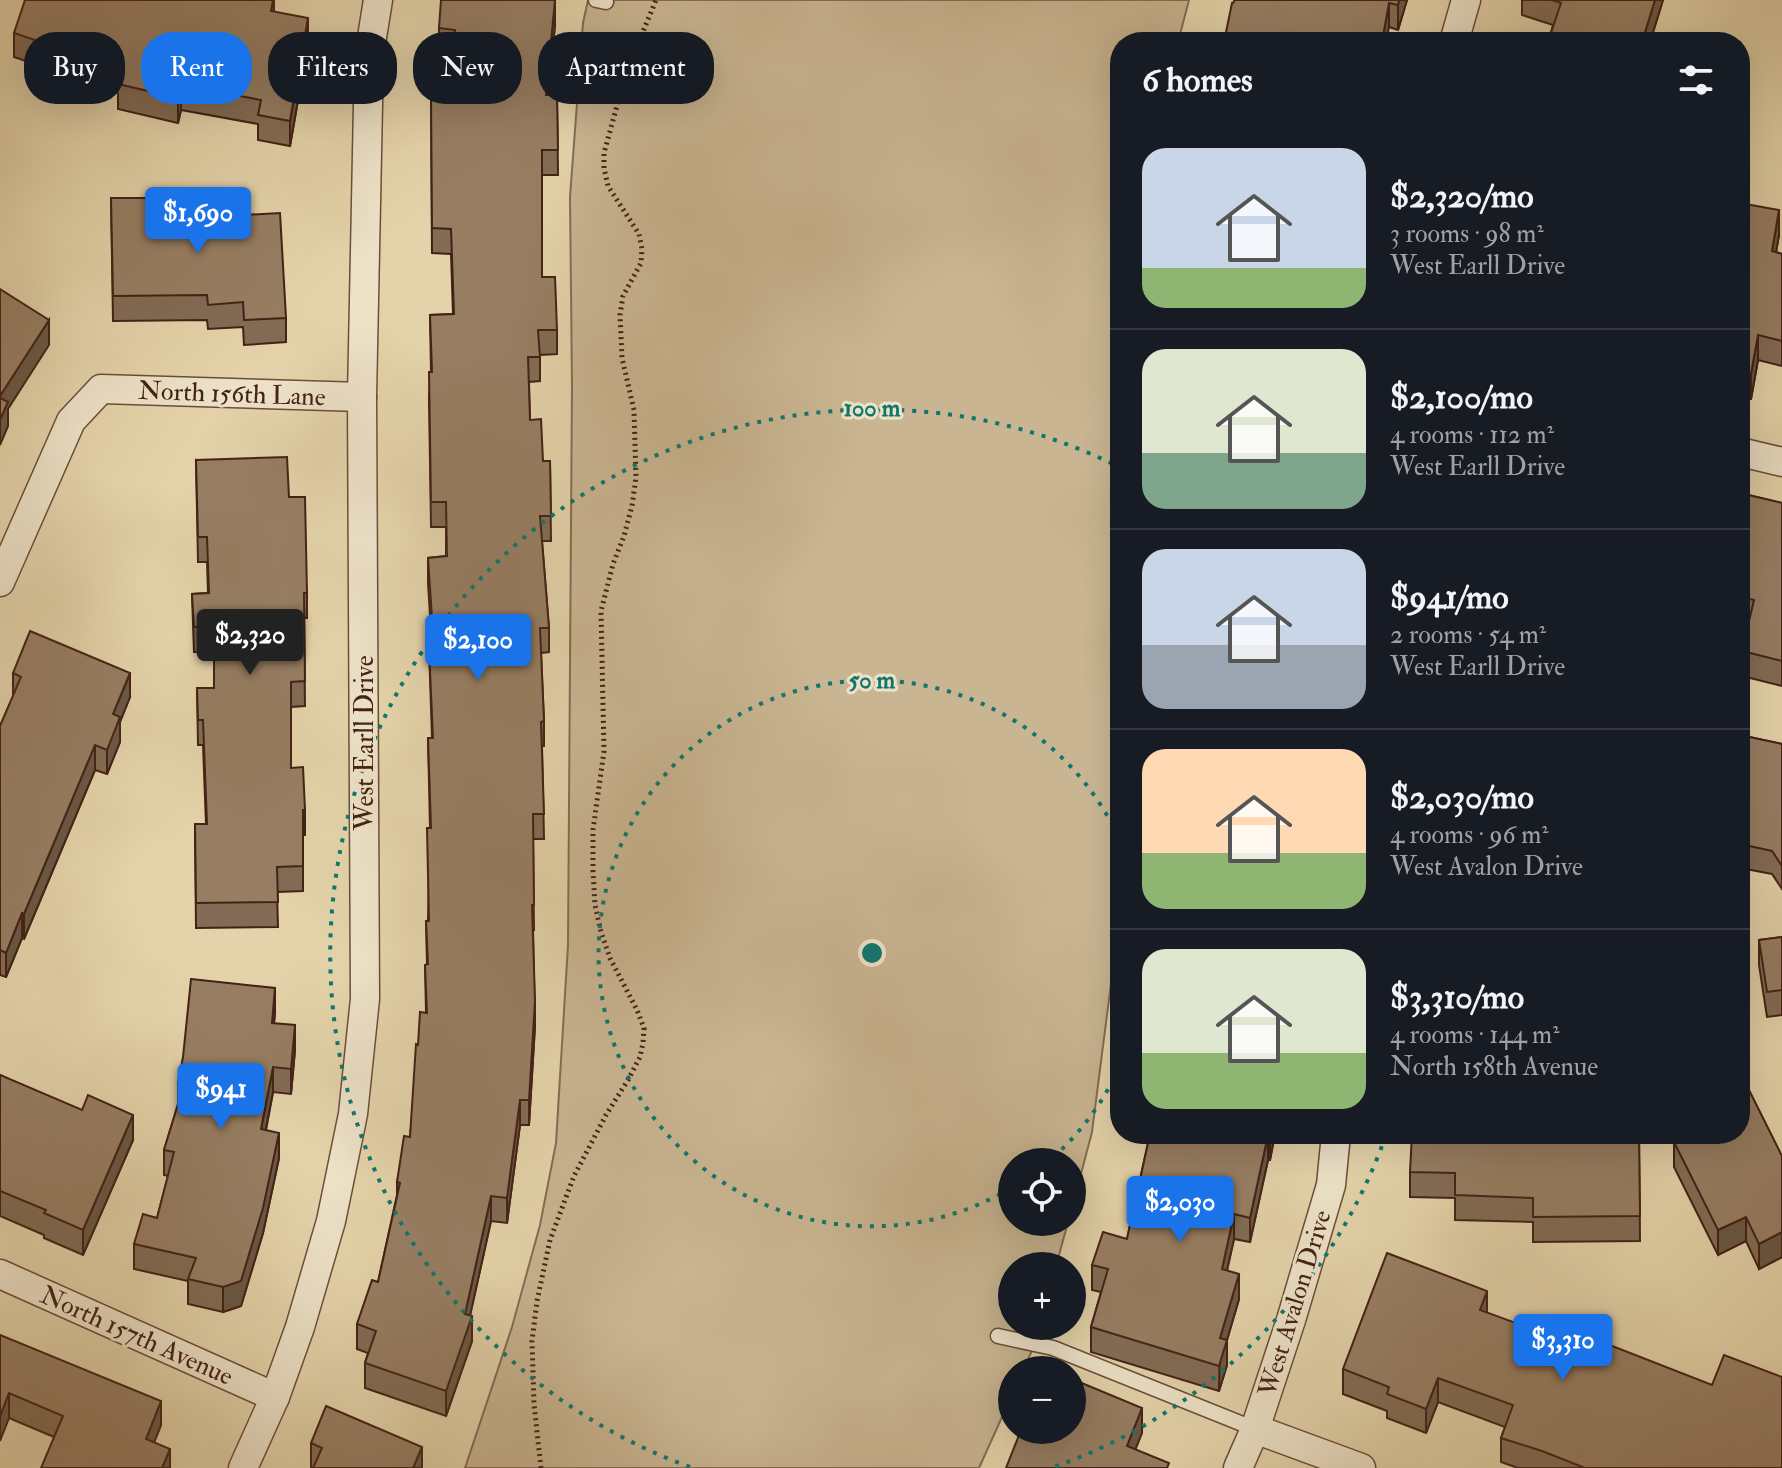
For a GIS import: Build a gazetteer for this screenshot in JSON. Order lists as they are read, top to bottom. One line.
{"streets":{"street":["North 156th Lane","West Earll Drive","West Avalon Drive","North 157th Avenue"]},"crossings":[["North 156th Lane","West Earll Drive"],["West Earll Drive","North 157th Avenue"]],"page":{"chip":["Buy","Rent","Filters","New","Apartment"],"heading":"6 homes","list":[{"name":"$2,320/mo","note":"3 rooms · 98 m² · West Earll Drive"},{"name":"$2,100/mo","note":"4 rooms · 112 m² · West Earll Drive"},{"name":"$941/mo","note":"2 rooms · 54 m² · West Earll Drive"},{"name":"$2,030/mo","note":"4 rooms · 96 m² · West Avalon Drive"},{"name":"$3,310/mo","note":"4 rooms · 144 m² · North 158th Avenue"}],"price":["$1,690","$2,320","$2,100","$941","$2,030","$3,310"],"map_buttons":["+","−"]},"rings":["100 m","50 m"]}
